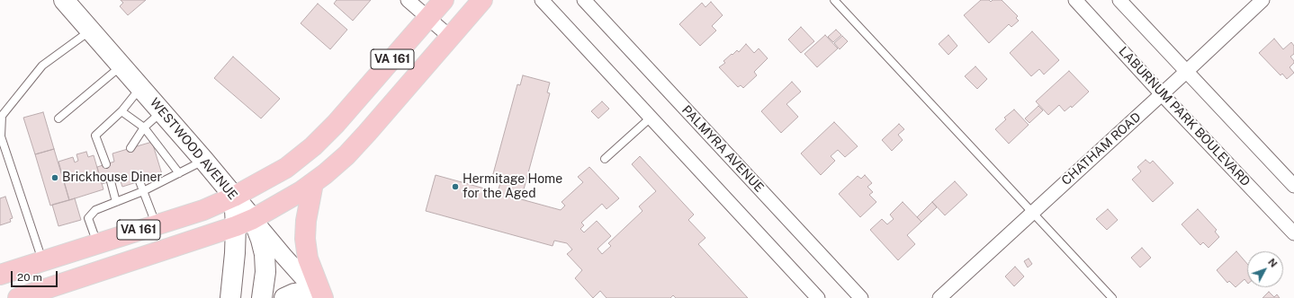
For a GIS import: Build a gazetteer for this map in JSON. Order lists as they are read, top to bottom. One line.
{"streets":{"main road":["VA 161","WESTWOOD AVENUE"],"street":["LABURNUM PARK BOULEVARD","PALMYRA AVENUE","CHATHAM ROAD"]},"crossings":[["VA 161","WESTWOOD AVENUE"],["LABURNUM PARK BOULEVARD","CHATHAM ROAD"]],"places":["Brickhouse Diner","Hermitage Home for the Aged"],"scale_bar":"20 m","north":"top right"}
